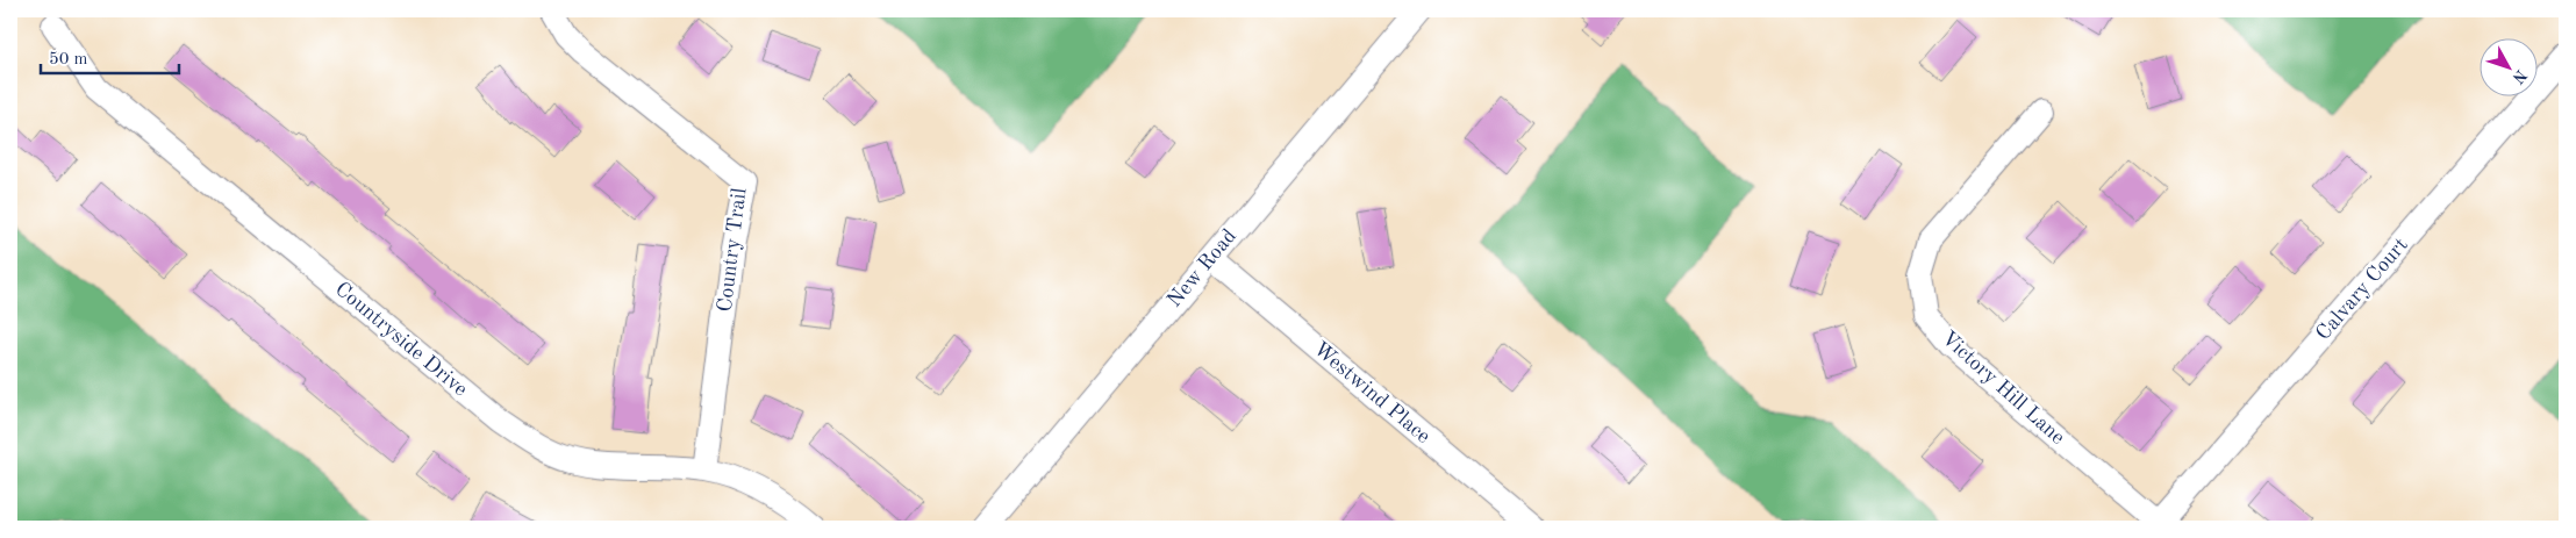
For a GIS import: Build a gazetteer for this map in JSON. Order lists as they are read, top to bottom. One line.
{"streets":{"street":["Country Trail","New Road","Calvary Court","Countryside Drive","Victory Hill Lane","Westwind Place"]},"crossings":[["Country Trail","Countryside Drive"],["New Road","Westwind Place"],["Calvary Court","Victory Hill Lane"]],"scale_bar":"50 m","north":"bottom right"}
